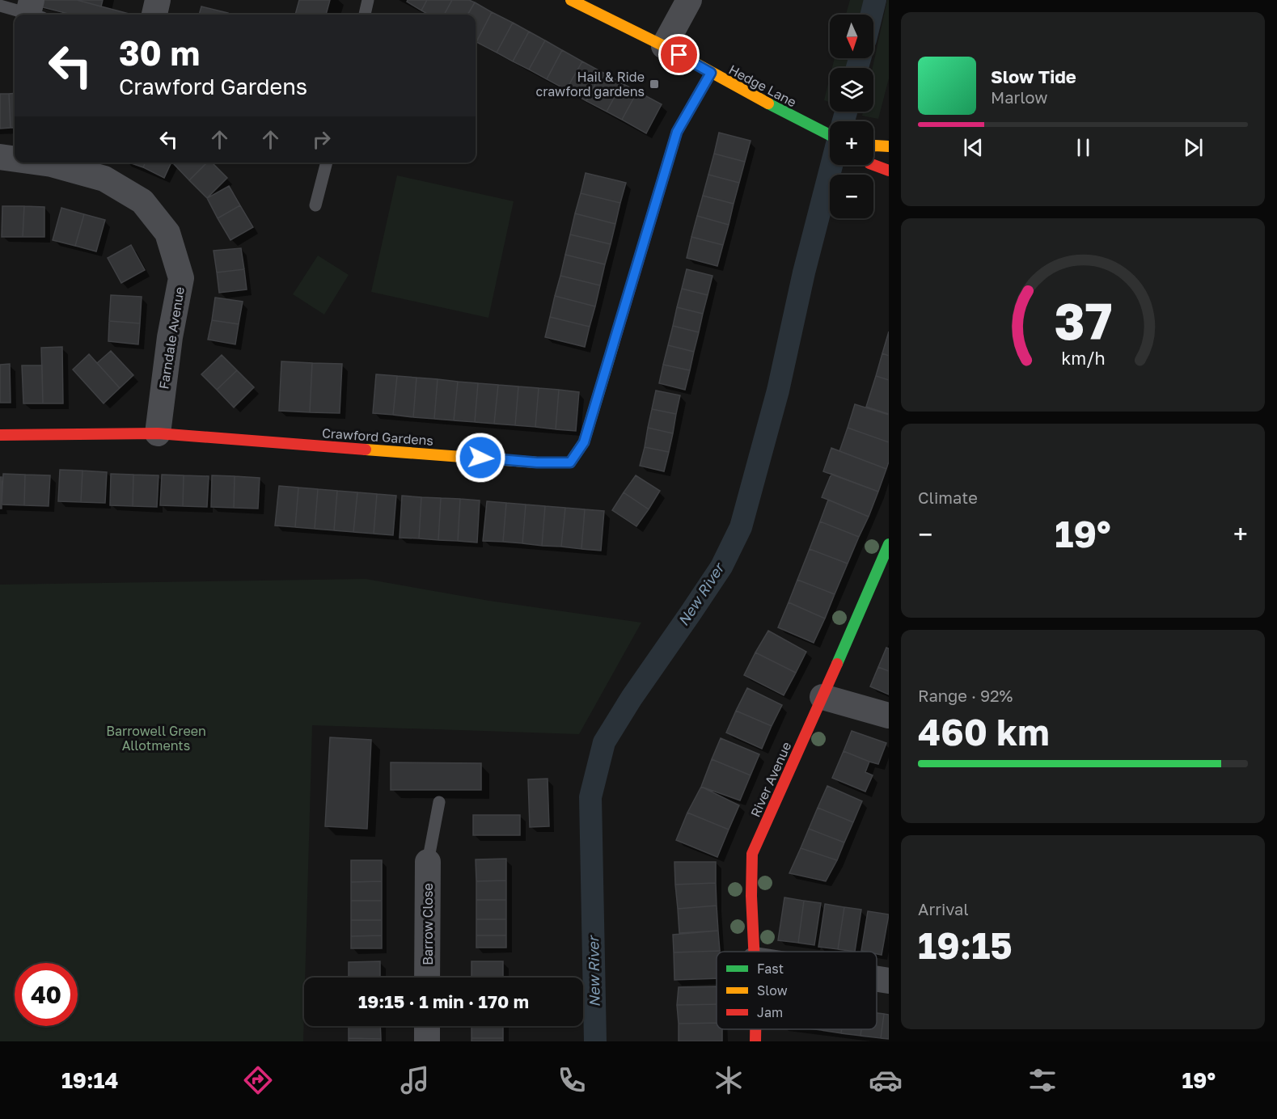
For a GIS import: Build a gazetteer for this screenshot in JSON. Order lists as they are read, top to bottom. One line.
{"streets":{"street":["Hedge Lane","Farndale Avenue","Crawford Gardens","River Avenue","Barrow Close"]},"crossings":[["Hedge Lane","Crawford Gardens"],["Farndale Avenue","Crawford Gardens"]],"water":["New River"],"parks":["Barrowell Green Allotments"],"places":{"transit":["Hail & Ride crawford gardens"]},"legend":["Fast","Slow","Jam"],"north":"bottom","page":{"map_buttons":["+","−"],"turn":["30 m","Crawford Gardens"],"song":["Slow Tide","Marlow"],"tile":["Climate",["Range · 92%","460 km"],["Arrival","19:15"]],"heat":["−","19°","+"],"limit":"40","trip":"19:15 · 1 min · 170 m","tabs":["19:14","19°"],"gauge":["37","km/h"]}}
